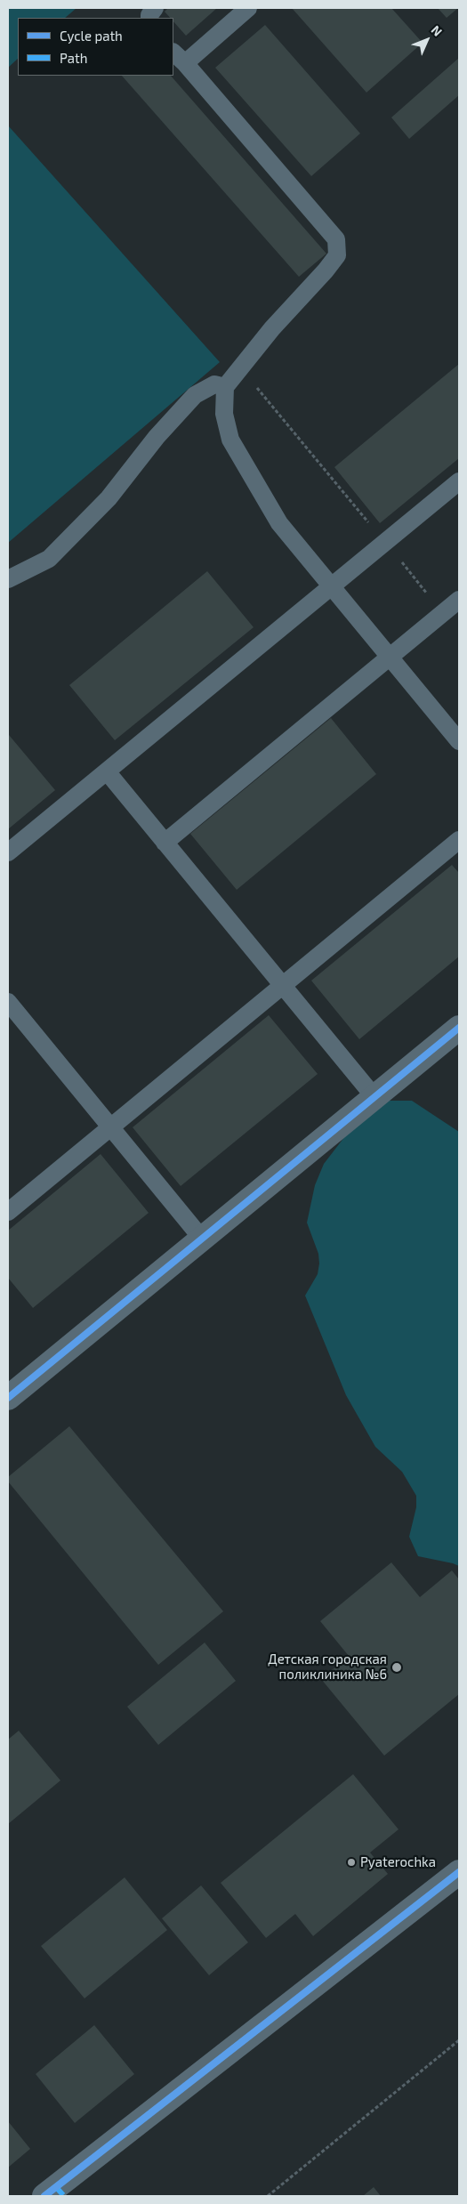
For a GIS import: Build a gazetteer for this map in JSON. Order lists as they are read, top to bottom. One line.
{"places":["Детская городская поликлиника №6","Pyaterochka"],"legend":["Cycle path","Path"],"north":"top right"}
